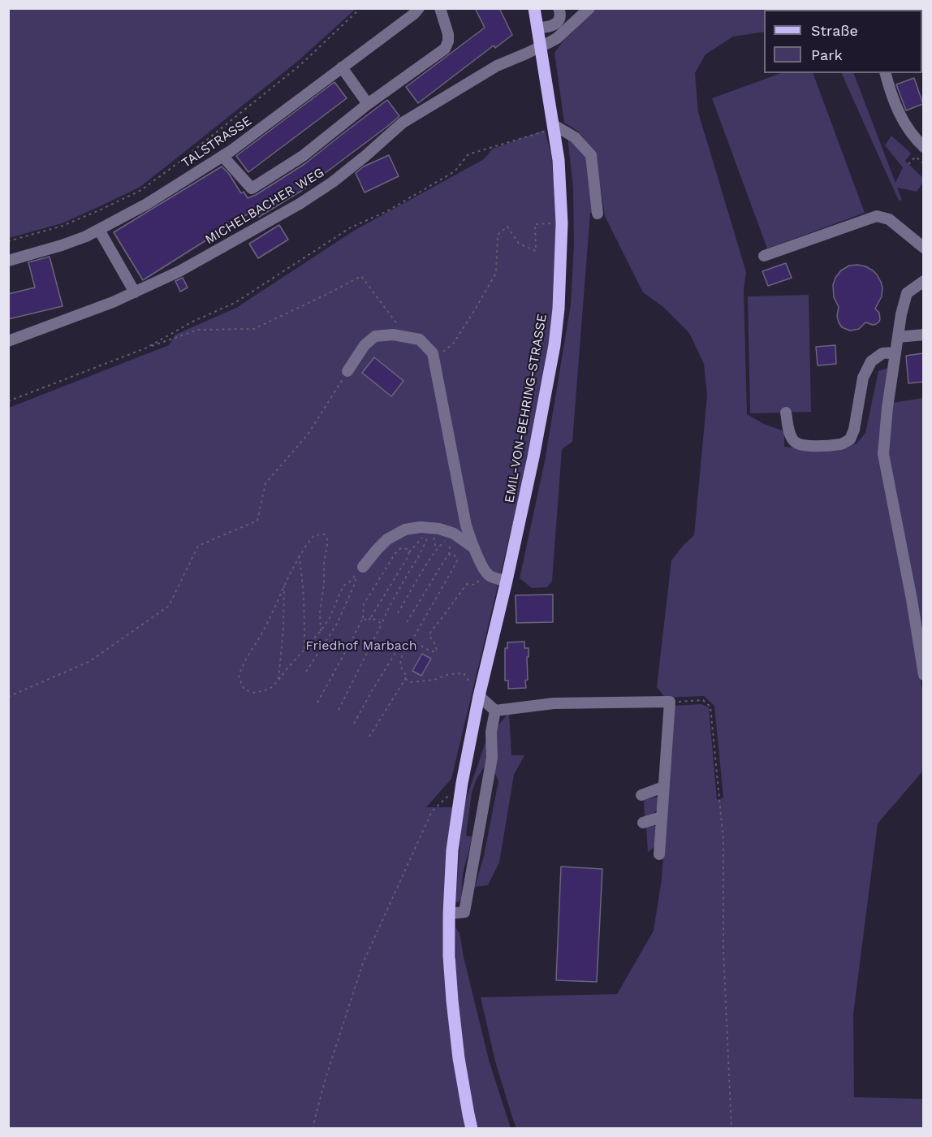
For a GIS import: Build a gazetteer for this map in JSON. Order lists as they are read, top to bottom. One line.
{"streets":{"main road":["EMIL-VON-BEHRING-STRASSE"],"street":["TALSTRASSE","MICHELBACHER WEG"]},"crossings":[["MICHELBACHER WEG","EMIL-VON-BEHRING-STRASSE"]],"parks":["Friedhof Marbach"],"legend":["Straße","Park"]}
